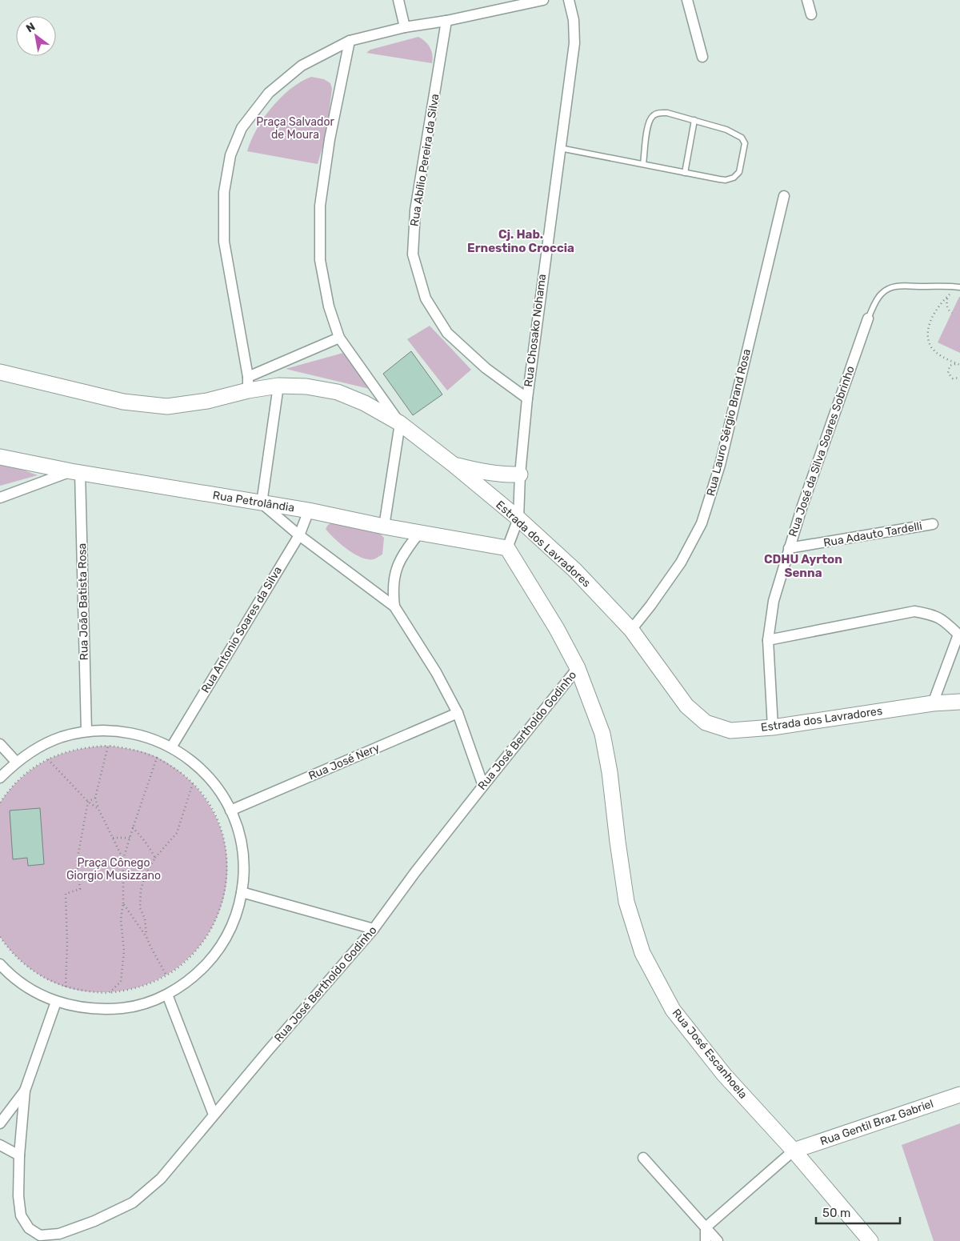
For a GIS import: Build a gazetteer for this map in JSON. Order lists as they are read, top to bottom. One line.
{"streets":{"street":["Rua Abílio Pereira da Silva","Rua Chosako Nohama","Rua Lauro Sérgio Brand Rosa","Rua José da Silva Soares Sobrinho","Rua Petrolândia","Rua Adauto Tardelli","Estrada dos Lavradores","Rua João Batista Rosa","Rua Antonio Soares da Silva","Rua José Bertholdo Godinho","Rua José Nery","Rua José Escanhoela","Rua Gentil Braz Gabriel"]},"crossings":[["Rua Abílio Pereira da Silva","Rua Chosako Nohama"],["Rua Chosako Nohama","Rua Petrolândia"],["Rua Chosako Nohama","Estrada dos Lavradores"],["Rua Chosako Nohama","Rua José Escanhoela"],["Rua Lauro Sérgio Brand Rosa","Estrada dos Lavradores"],["Rua José da Silva Soares Sobrinho","Rua Adauto Tardelli"],["Rua José da Silva Soares Sobrinho","Estrada dos Lavradores"],["Rua Petrolândia","Rua João Batista Rosa"],["Rua Petrolândia","Rua Antonio Soares da Silva"],["Rua Petrolândia","Rua José Escanhoela"],["Rua José Bertholdo Godinho","Rua José Escanhoela"],["Rua José Escanhoela","Rua Gentil Braz Gabriel"]],"districts":["Cj. Hab. Ernestino Croccia","CDHU Ayrton Senna"],"parks":["Praça Salvador de Moura","Praça Cônego Giorgio Musizzano"],"scale_bar":"50 m","north":"top left"}
